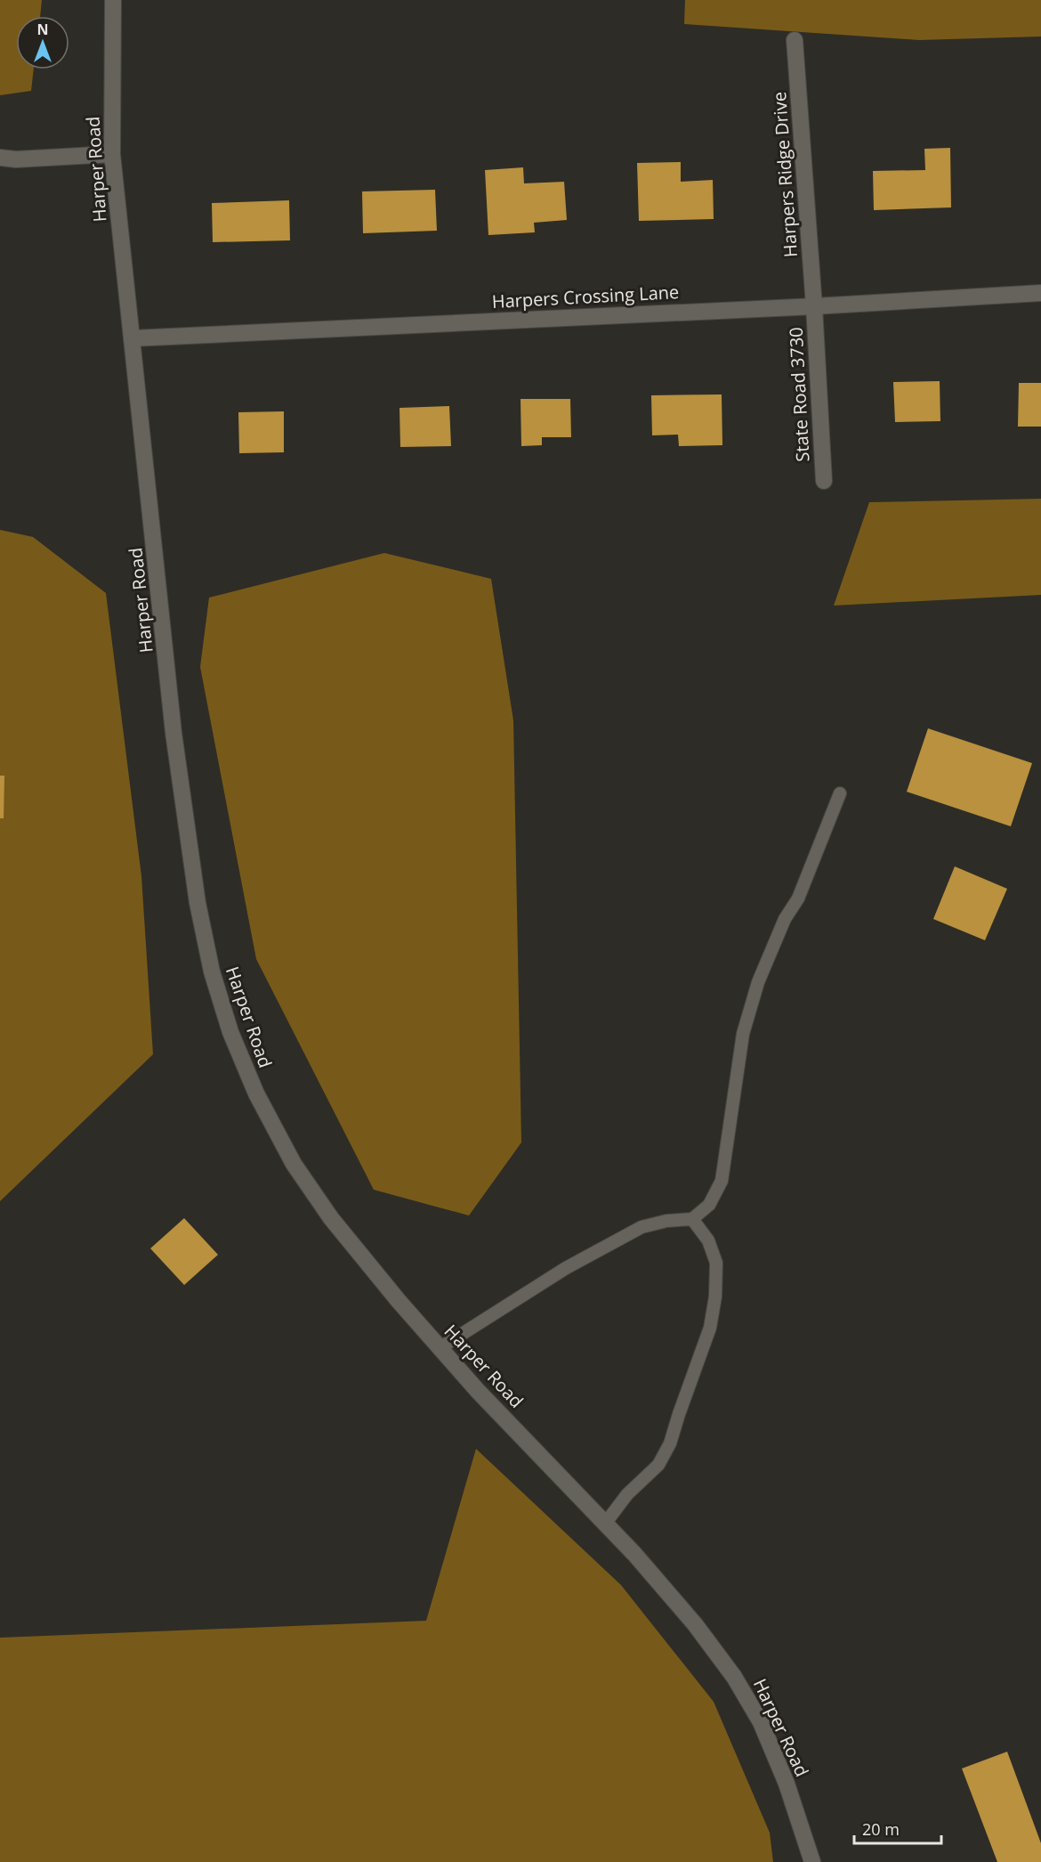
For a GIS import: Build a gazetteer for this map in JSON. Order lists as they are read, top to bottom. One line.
{"streets":{"street":["Harper Road","Harpers Ridge Drive","Harpers Crossing Lane","State Road 3730"]},"crossings":[["Harper Road","Harpers Crossing Lane"],["Harpers Ridge Drive","Harpers Crossing Lane"],["Harpers Ridge Drive","State Road 3730"],["Harpers Crossing Lane","State Road 3730"]],"scale_bar":"20 m","north":"top"}
